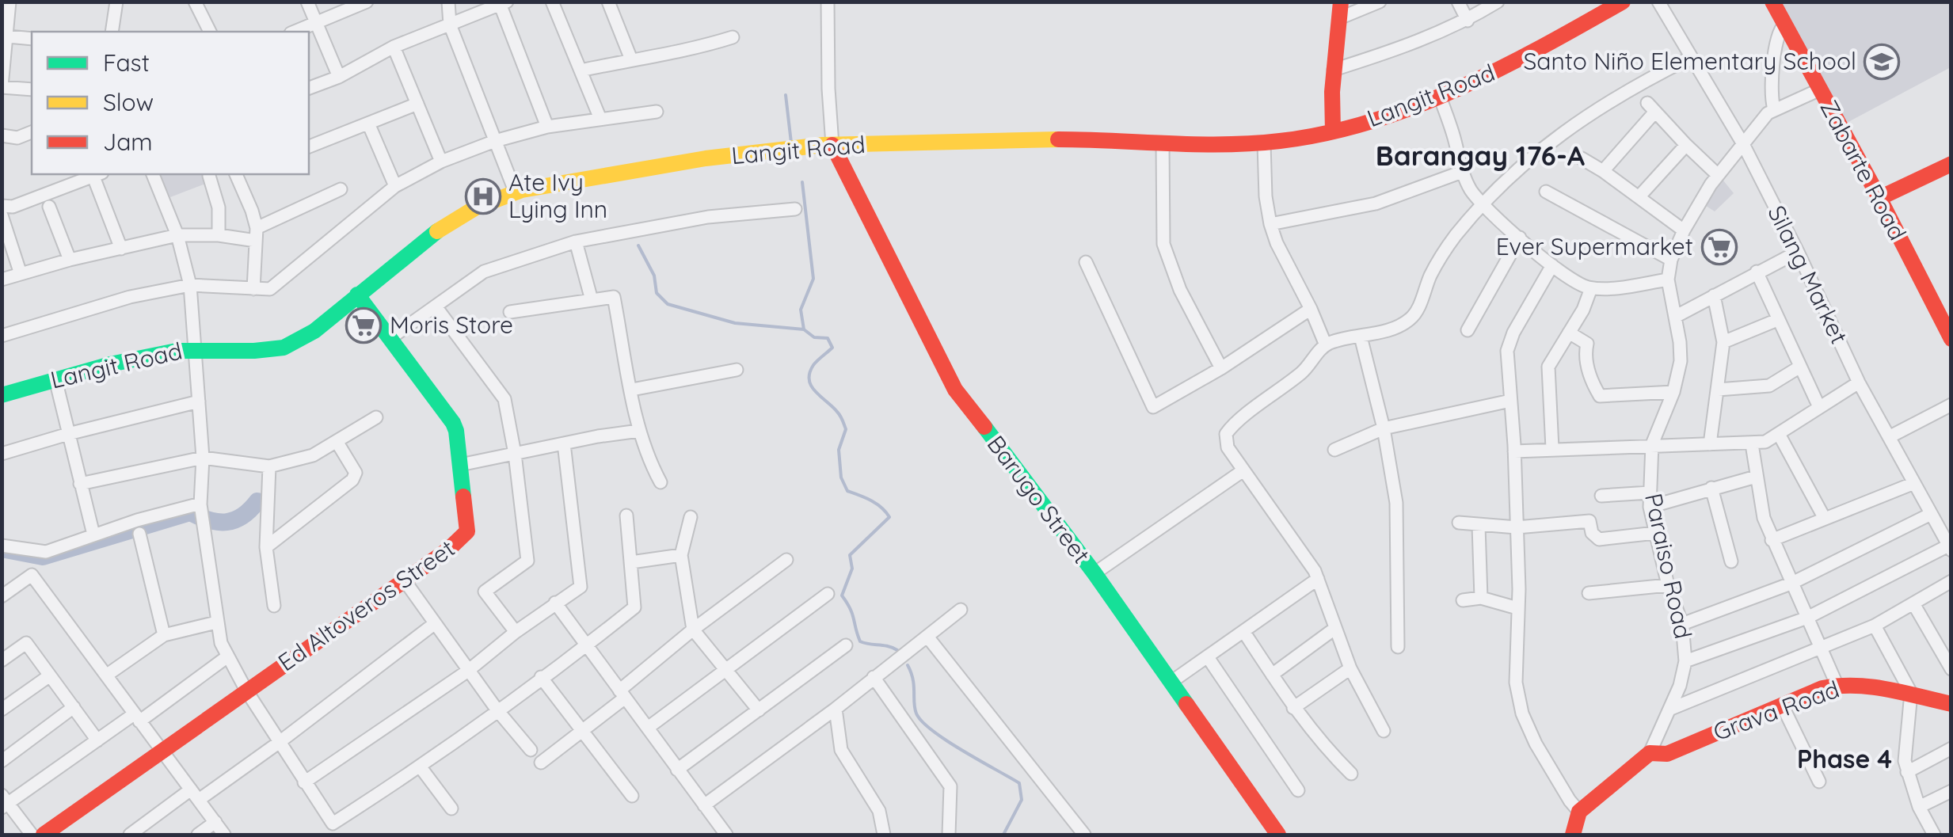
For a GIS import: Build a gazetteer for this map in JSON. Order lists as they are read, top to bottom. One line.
{"streets":{"main road":["Langit Road","Zabarte Road","Barugo Street","Paraiso Road","Ed Altoveros Street","Grava Road"],"street":["Silang Market"]},"crossings":[["Langit Road","Barugo Street"],["Langit Road","Ed Altoveros Street"],["Zabarte Road","Paraiso Road"],["Silang Market","Paraiso Road"],["Paraiso Road","Grava Road"]],"districts":["Barangay 176-A","Phase 4"],"places":{"school or university":["Santo Niño Elementary School"],"hospital":["Ate Ivy Lying Inn"],"supermarket":["Ever Supermarket","Moris Store"]},"legend":["Fast","Slow","Jam"]}
